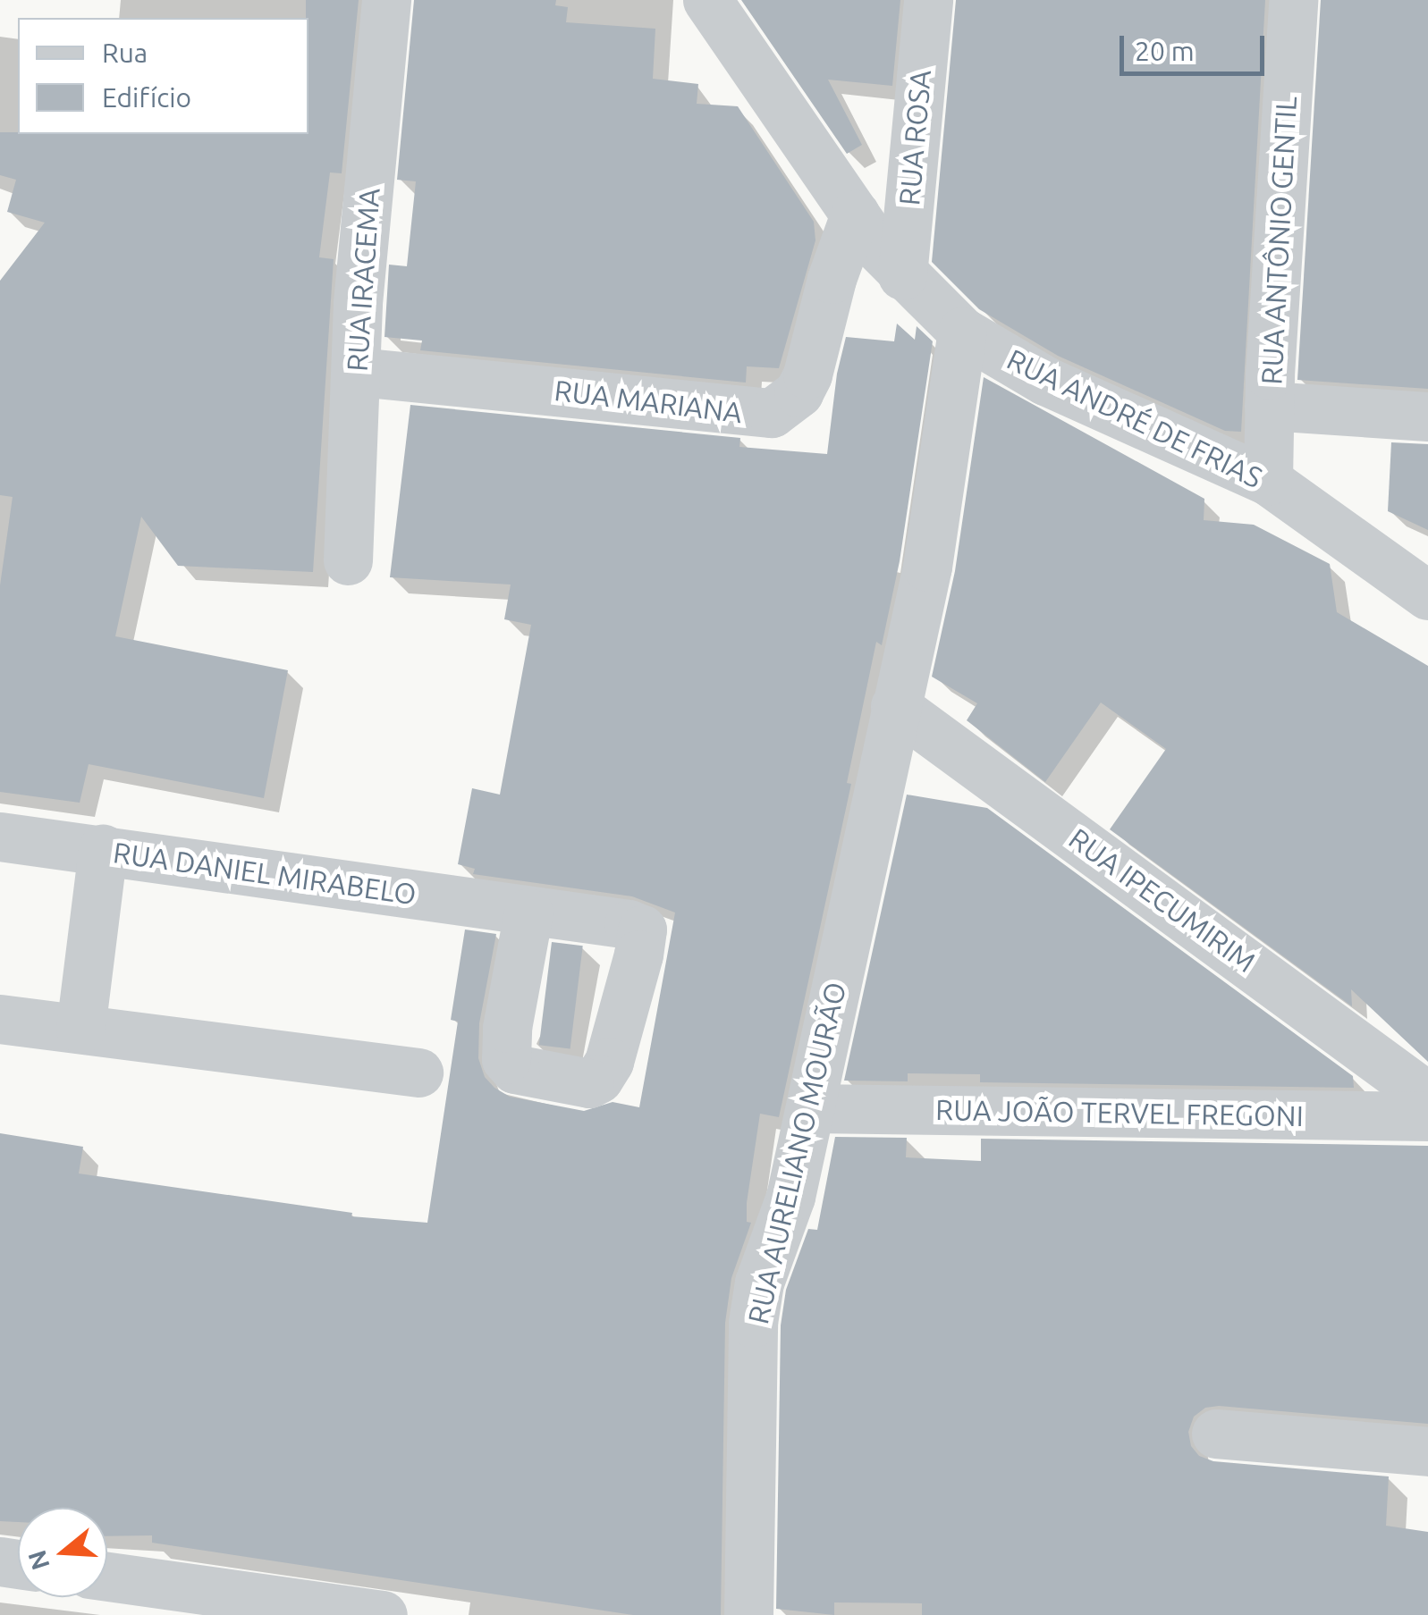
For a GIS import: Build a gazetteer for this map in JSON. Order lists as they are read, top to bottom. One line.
{"streets":{"street":["RUA ROSA","RUA ANTÔNIO GENTIL","RUA IRACEMA","RUA MARIANA","RUA ANDRÉ DE FRIAS","RUA DANIEL MIRABELO","RUA IPECUMIRIM","RUA JOÃO TERVEL FREGONI","RUA AURELIANO MOURÃO"]},"crossings":[["RUA ROSA","RUA ANDRÉ DE FRIAS"],["RUA ANTÔNIO GENTIL","RUA ANDRÉ DE FRIAS"],["RUA IRACEMA","RUA MARIANA"],["RUA MARIANA","RUA ANDRÉ DE FRIAS"],["RUA ANDRÉ DE FRIAS","RUA AURELIANO MOURÃO"],["RUA IPECUMIRIM","RUA AURELIANO MOURÃO"],["RUA JOÃO TERVEL FREGONI","RUA AURELIANO MOURÃO"]],"legend":["Rua","Edifício"],"scale_bar":"20 m","north":"left"}
